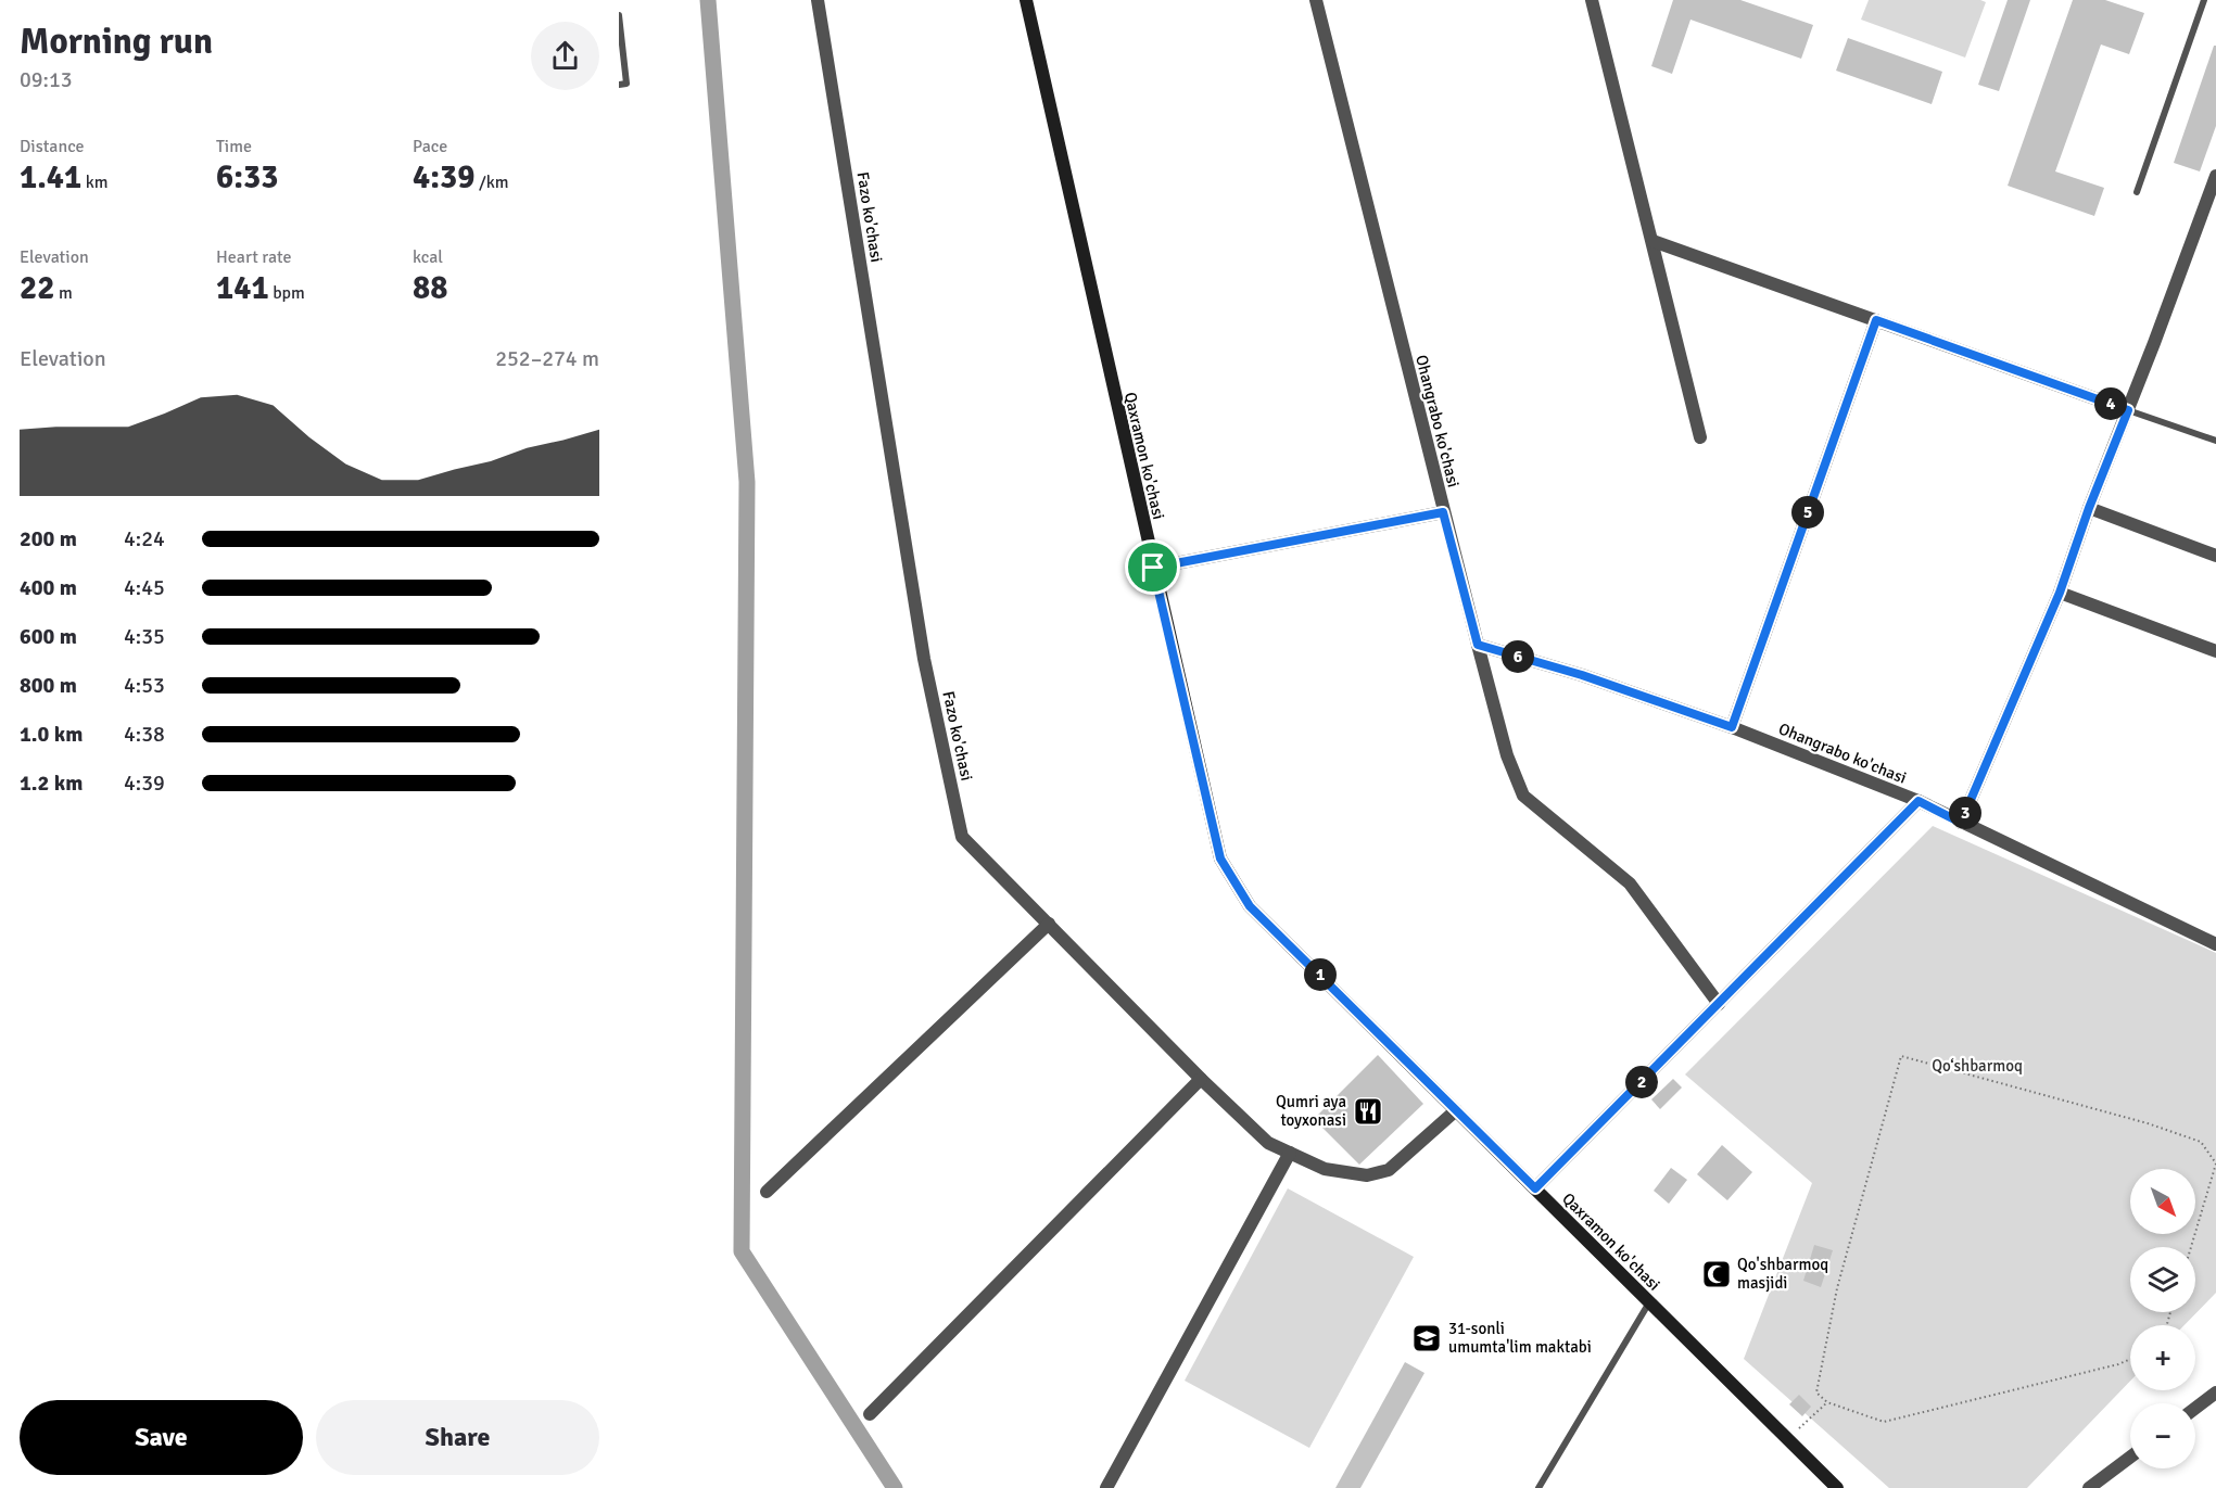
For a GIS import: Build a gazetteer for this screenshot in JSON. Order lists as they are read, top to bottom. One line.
{"streets":{"street":["Fazo ko'chasi","Ohangrabo ko'chasi","Qaxramon ko'chasi"]},"crossings":[["Fazo ko'chasi","Qaxramon ko'chasi"]],"parks":["Qo‘shbarmoq"],"places":{"restaurant":["Qumri aya toyxonasi"],"mosque":["Qo'shbarmoq masjidi"],"school or university":["31-sonli umumta'lim maktabi"]},"north":"bottom right","page":{"heading":["Morning run","09:13"],"stats":[["Distance","1.41 km"],["Time","6:33"],["Pace","4:39 /km"],["Elevation","22 m"],["Heart rate","141 bpm"],["kcal","88"]],"chart":["Elevation","252–274 m"],"pins":["4","5","6","3","1","2"],"list":[{"name":"200 m","note":"4:24"},{"name":"400 m","note":"4:45"},{"name":"600 m","note":"4:35"},{"name":"800 m","note":"4:53"},{"name":"1.0 km","note":"4:38"},{"name":"1.2 km","note":"4:39"}],"map_buttons":["+","−"],"buttons":["Save","Share"]}}
